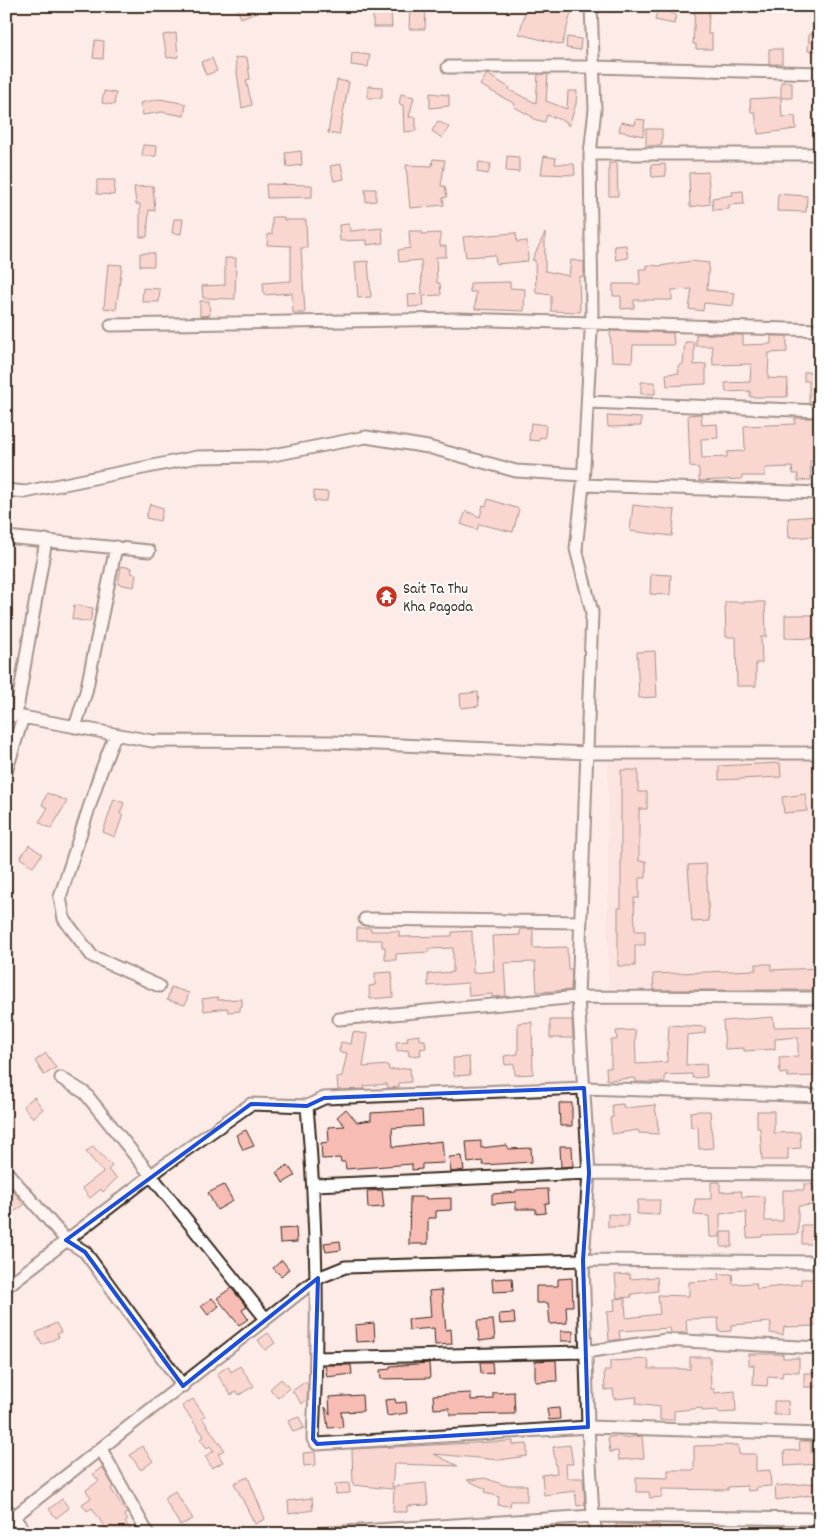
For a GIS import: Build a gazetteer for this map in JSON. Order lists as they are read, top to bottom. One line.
{"places":{"temple":["Sait Ta Thu Kha Pagoda"]}}
